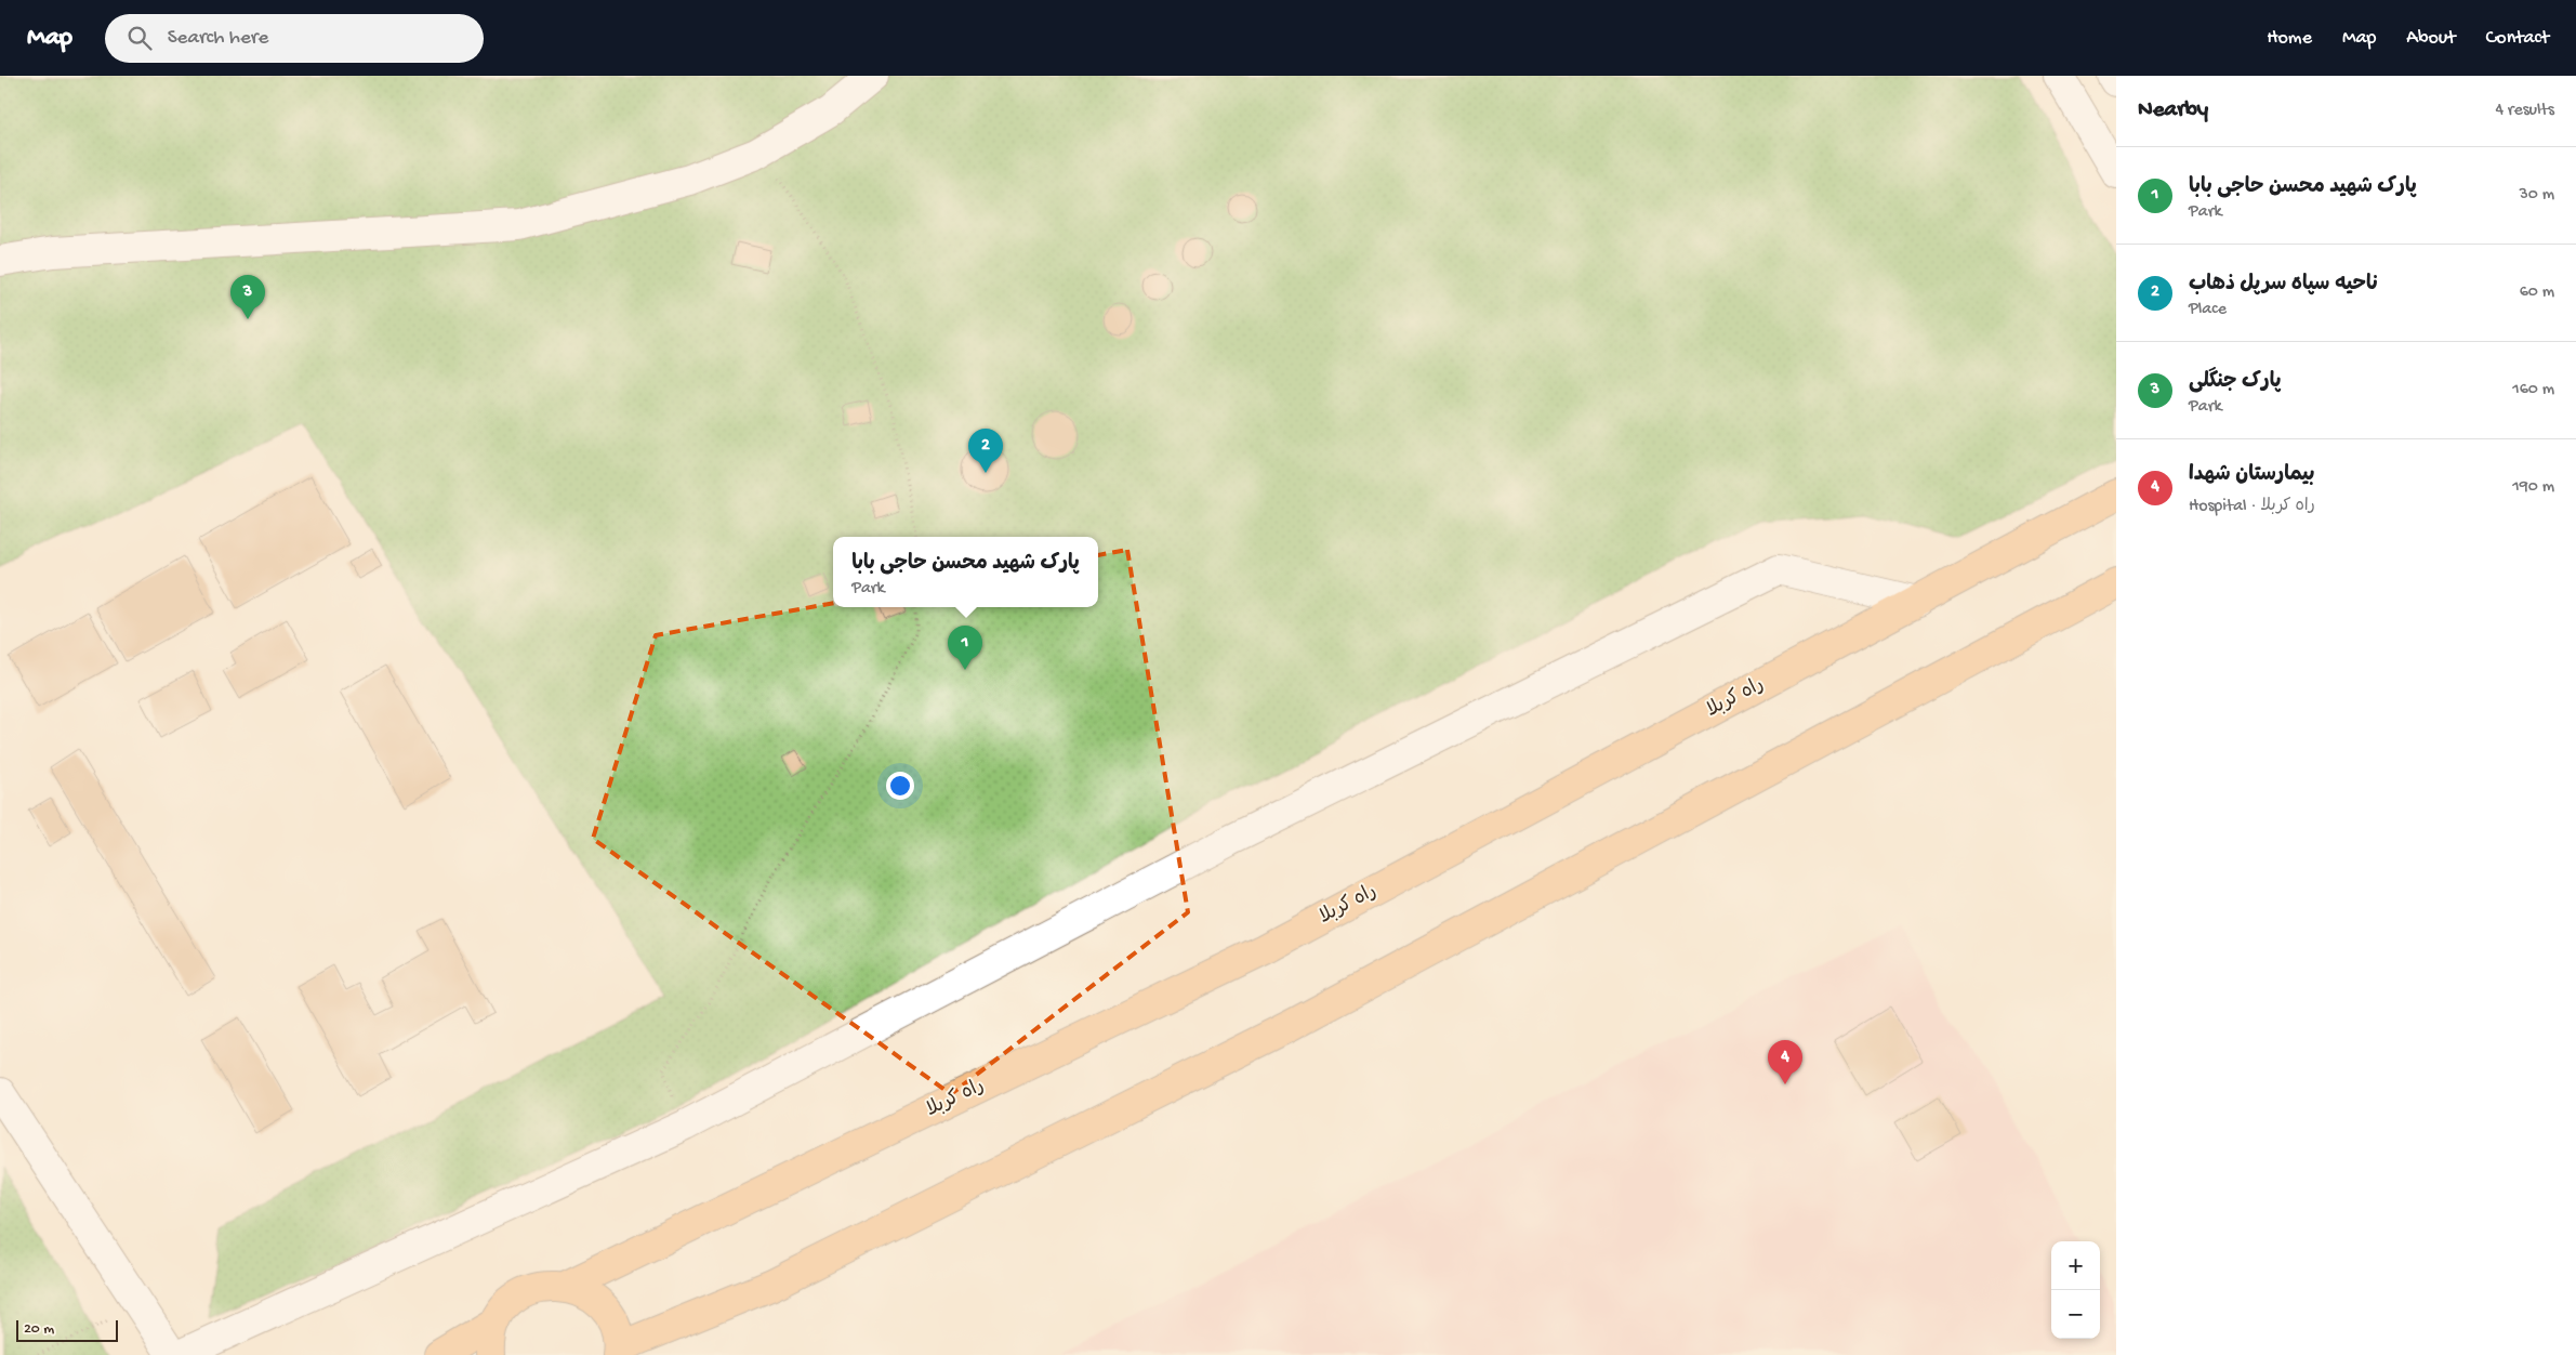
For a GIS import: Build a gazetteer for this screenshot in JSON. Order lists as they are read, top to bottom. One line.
{"streets":{"main road":["راه کربلا"]},"scale_bar":"20 m","page":{"header":"Map","search":"Search here","nav":["Home","Map","About","Contact"],"heading":["Nearby","4 results"],"list":[{"mark":"1","name":"پارک شهید محسن حاجی بابا","note":"Park","value":"30 m"},{"mark":"2","name":"ناحیه سپاه سرپل ذهاب","note":"Place","value":"60 m"},{"mark":"3","name":"پارک جنگلی","note":"Park","value":"160 m"},{"mark":"4","name":"بیمارستان شهدا","note":"Hospital · راه کربلا","value":"190 m"}],"pins":["3","2","1","4"],"popup":["پارک شهید محسن حاجی بابا","Park"],"map_buttons":["+","−"],"scale":"20 m"}}
